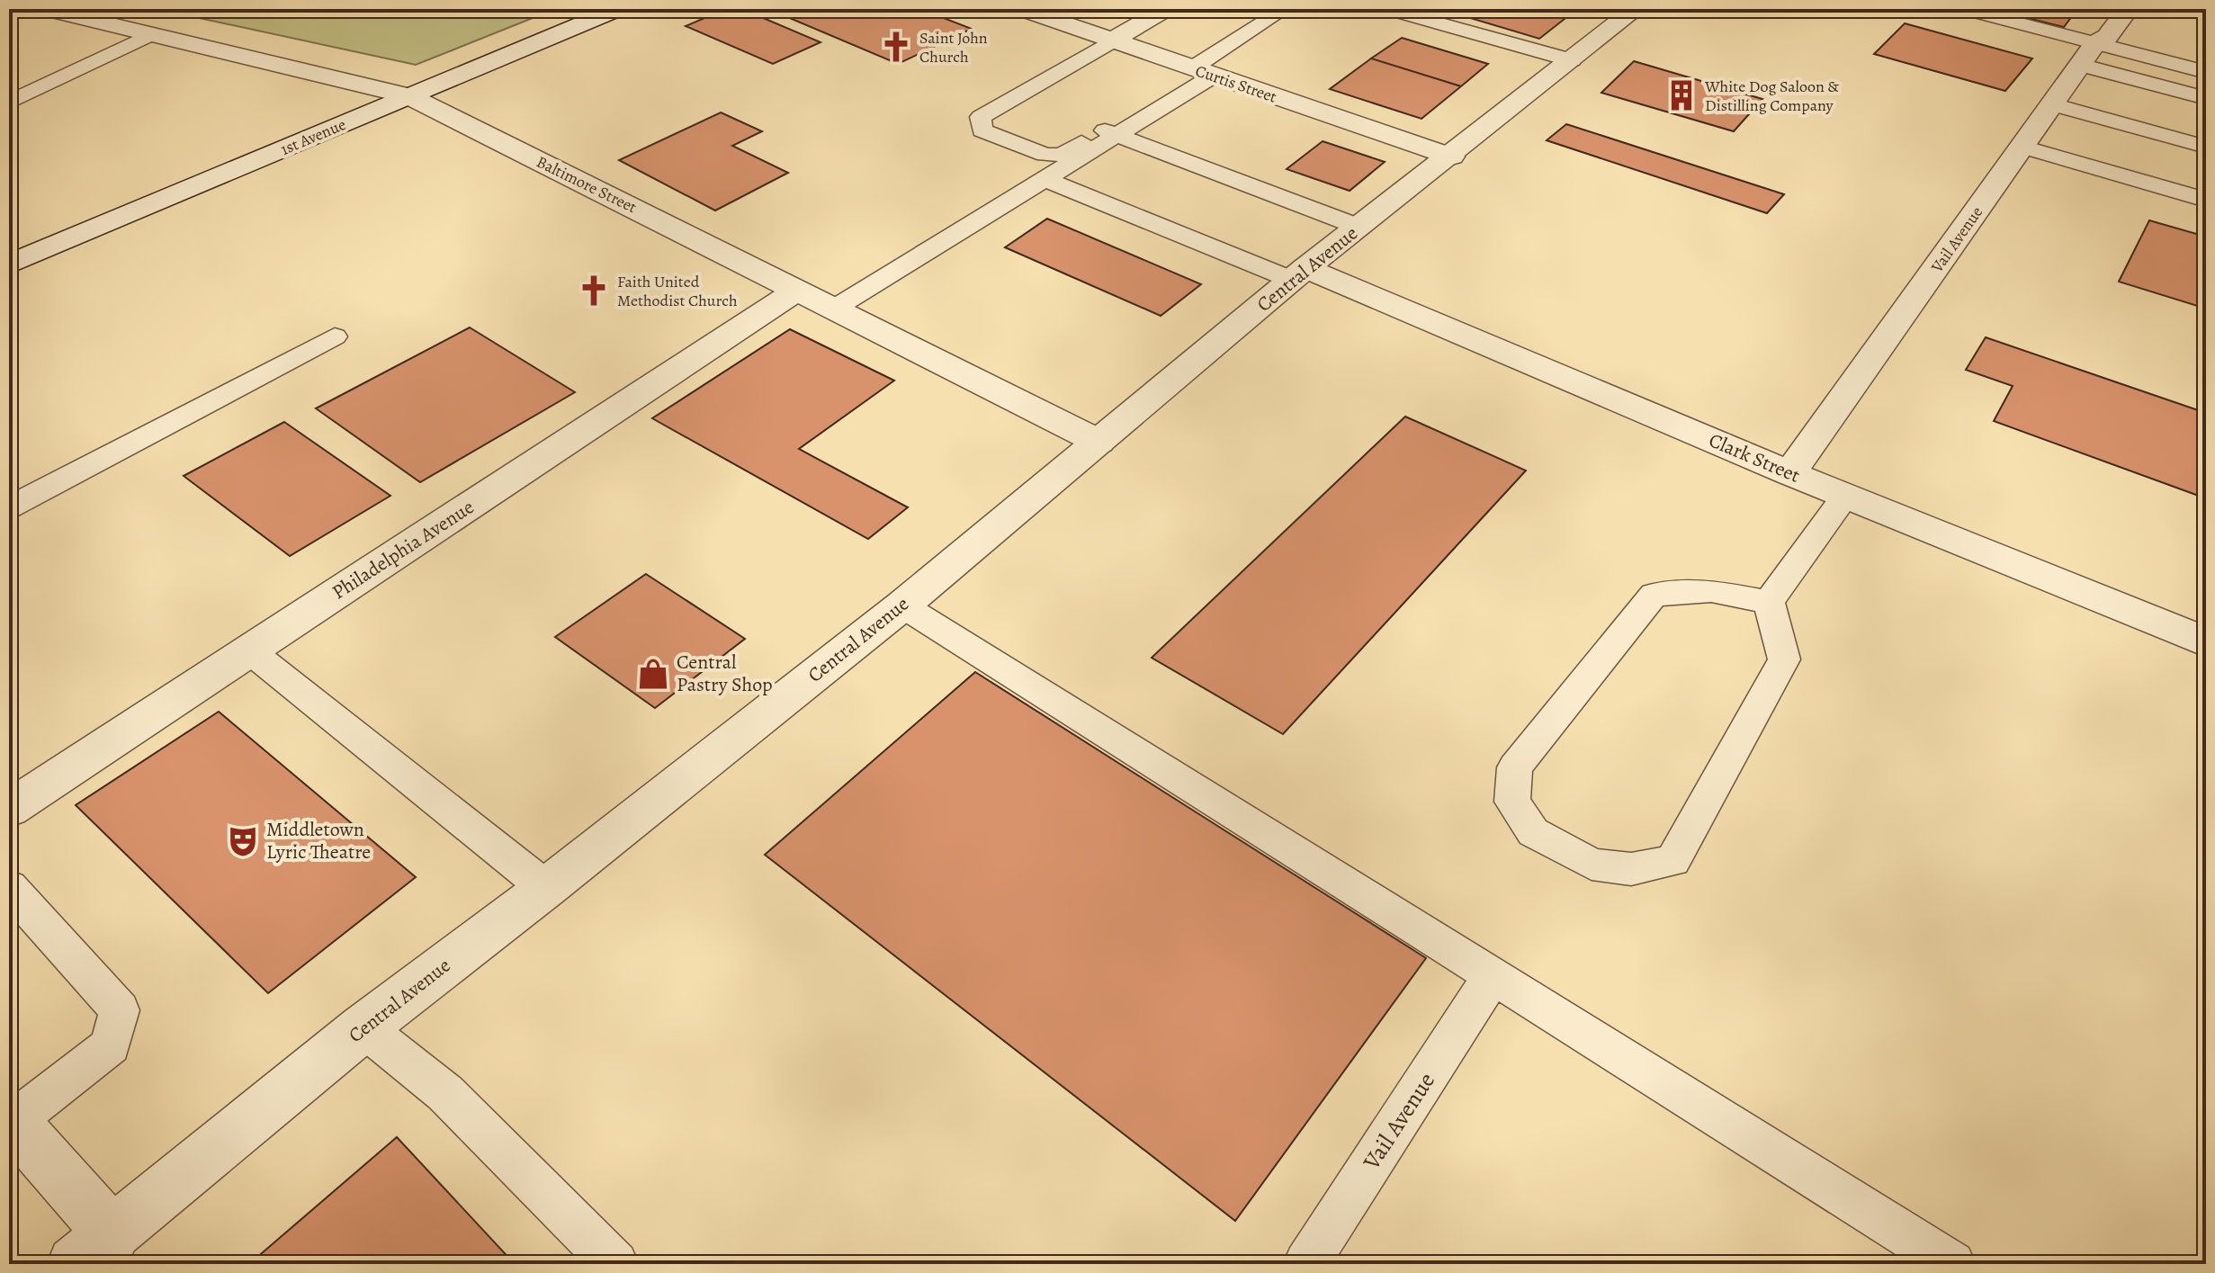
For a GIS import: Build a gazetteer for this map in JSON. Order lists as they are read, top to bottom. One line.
{"streets":{"street":["Curtis Street","1st Avenue","Baltimore Street","Vail Avenue","Central Avenue","Clark Street","Philadelphia Avenue"]},"crossings":[["Curtis Street","Central Avenue"],["1st Avenue","Baltimore Street"],["Baltimore Street","Central Avenue"],["Baltimore Street","Philadelphia Avenue"],["Vail Avenue","Clark Street"],["Central Avenue","Clark Street"]],"places":{"church":["Saint John Church","Faith United Methodist Church"],"building":["White Dog Saloon & Distilling Company"],"shop":["Central Pastry Shop"],"theatre":["Middletown Lyric Theatre"]}}
